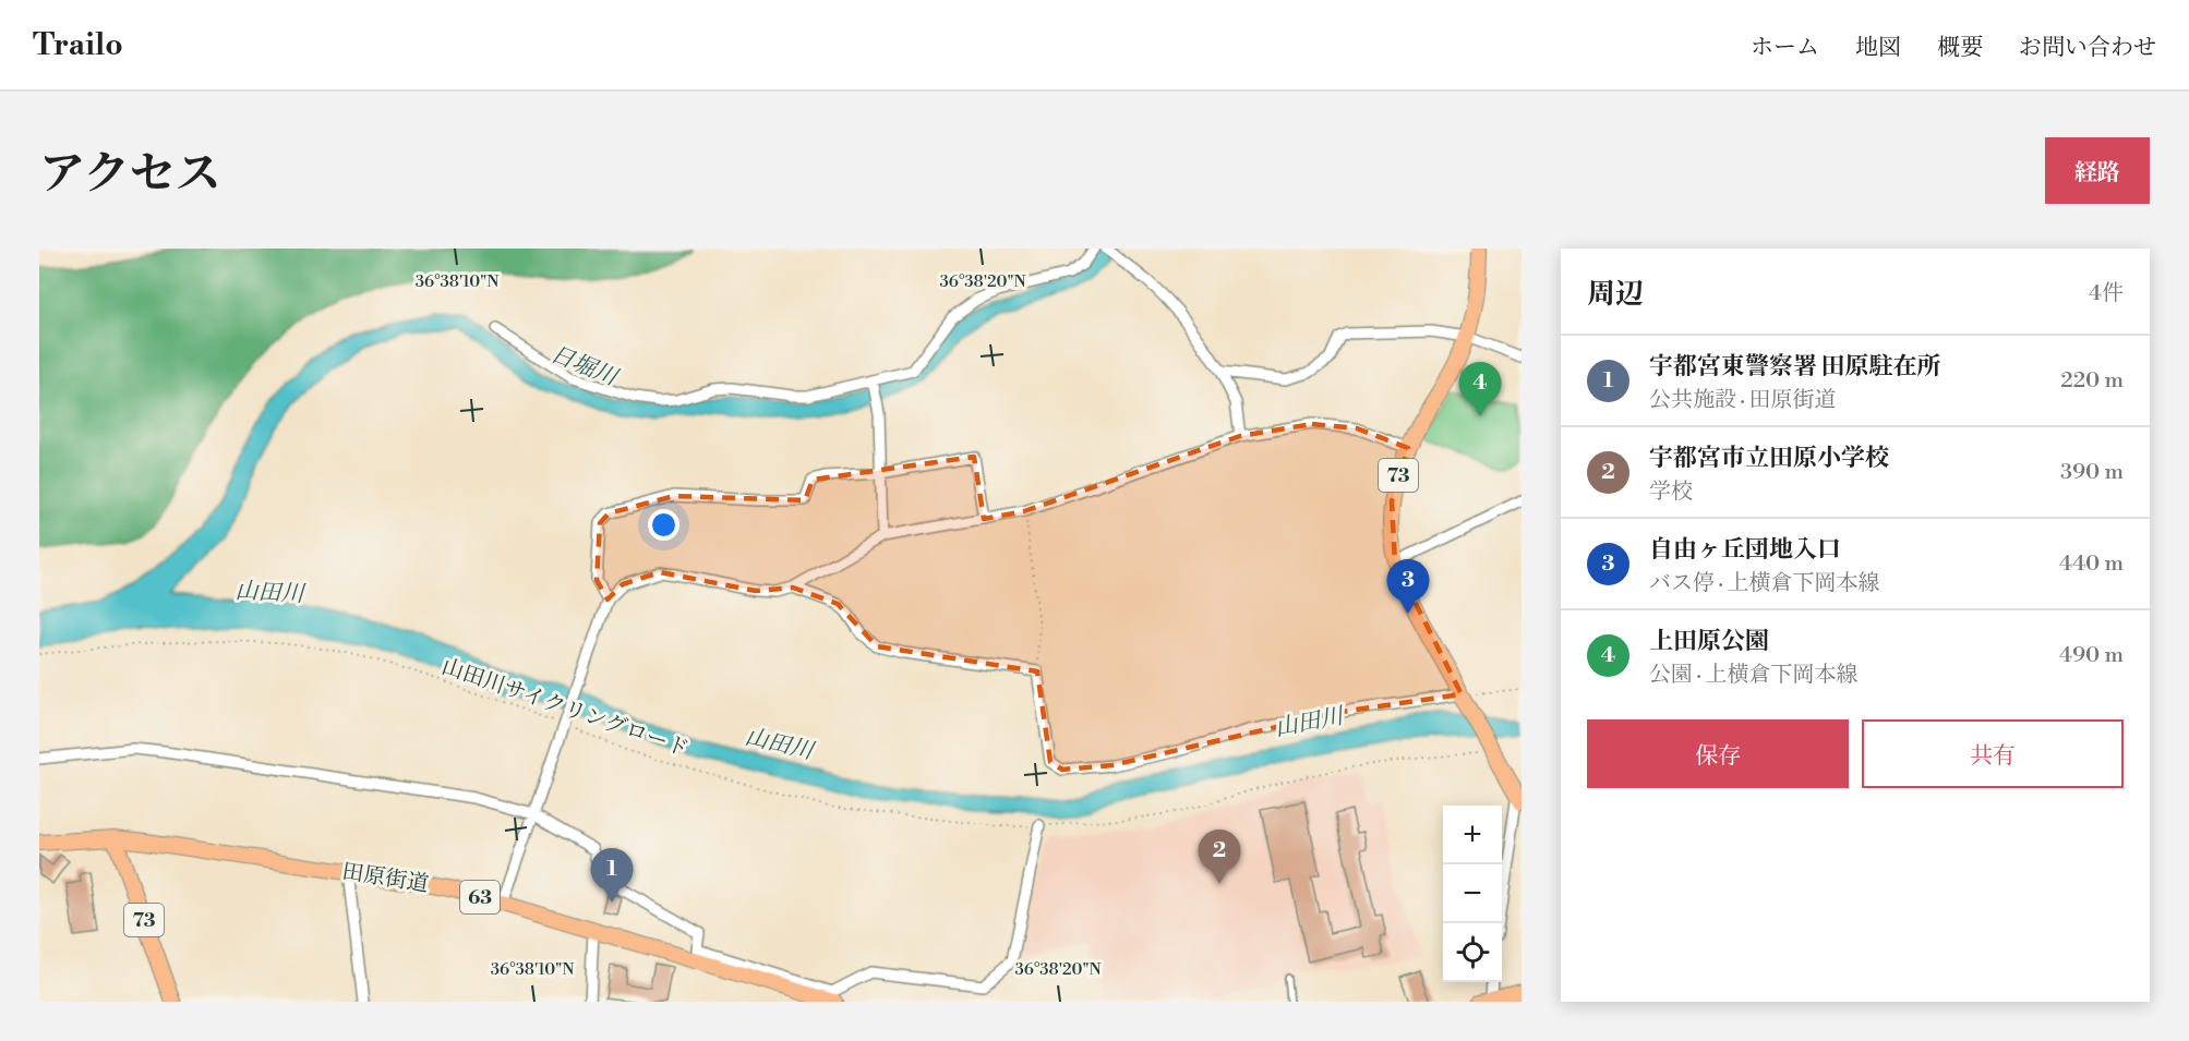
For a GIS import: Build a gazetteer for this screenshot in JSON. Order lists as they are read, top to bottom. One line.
{"streets":{"main road":["73","田原街道","63"],"path":["山田川サイクリングロード"]},"crossings":[["73","山田川サイクリングロード"],["73","田原街道"]],"water":["日堀川","山田川"],"page":{"header":"Trailo","nav":["ホーム","地図","概要","お問い合わせ"],"title":"アクセス","buttons":["経路",["保存","共有"]],"heading":["周辺","4件"],"list":[{"mark":"1","name":"宇都宮東警察署 田原駐在所","note":"公共施設 · 田原街道","value":"220 m"},{"mark":"2","name":"宇都宮市立田原小学校","note":"学校","value":"390 m"},{"mark":"3","name":"自由ヶ丘団地入口","note":"バス停 · 上横倉下岡本線","value":"440 m"},{"mark":"4","name":"上田原公園","note":"公園 · 上横倉下岡本線","value":"490 m"}],"pins":["4","3","2","1"],"map_buttons":["+","−"]},"coordinates":["36°38'10\"N","36°38'20\"N"]}
